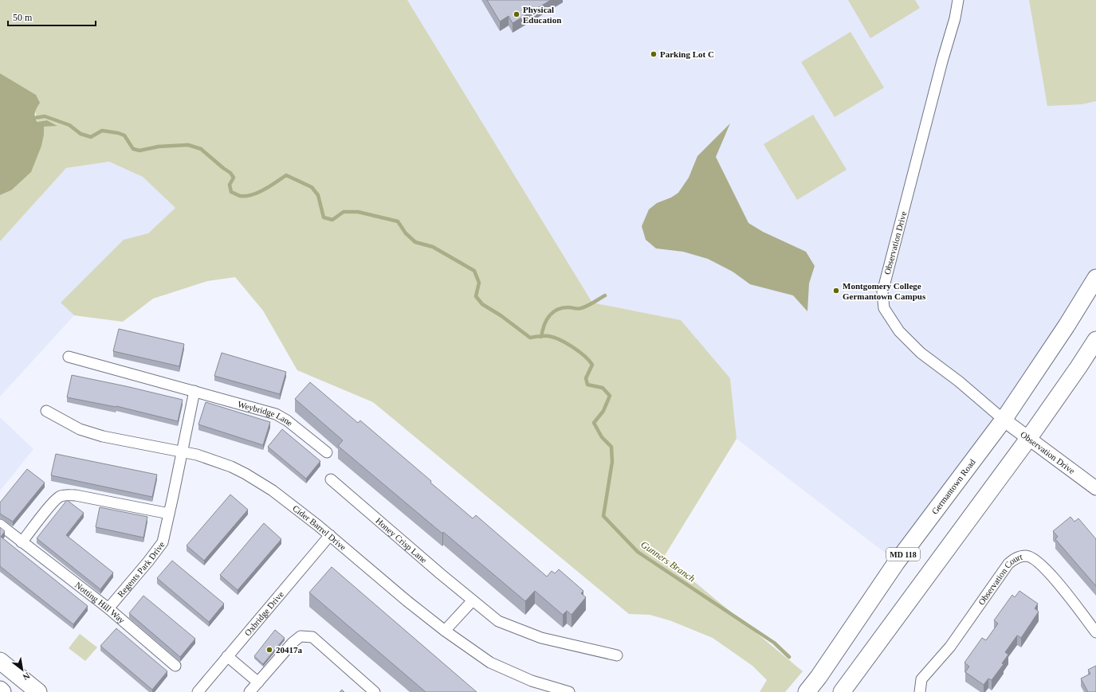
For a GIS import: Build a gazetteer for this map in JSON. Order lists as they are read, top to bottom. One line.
{"streets":{"main road":["Germantown Road","MD 118"],"street":["Observation Drive","Weybridge Lane","Cider Barrel Drive","Honey Crisp Lane","Regents Park Drive","Observation Court","Notting Hill Way","Oxbridge Drive"]},"crossings":[["Observation Drive","Germantown Road"],["Cider Barrel Drive","Regents Park Drive"],["Cider Barrel Drive","Oxbridge Drive"],["Regents Park Drive","Notting Hill Way"]],"water":["Gunners Branch"],"places":["Physical Education","Parking Lot C","Montgomery College Germantown Campus","20417a"],"scale_bar":"50 m","north":"bottom right"}
